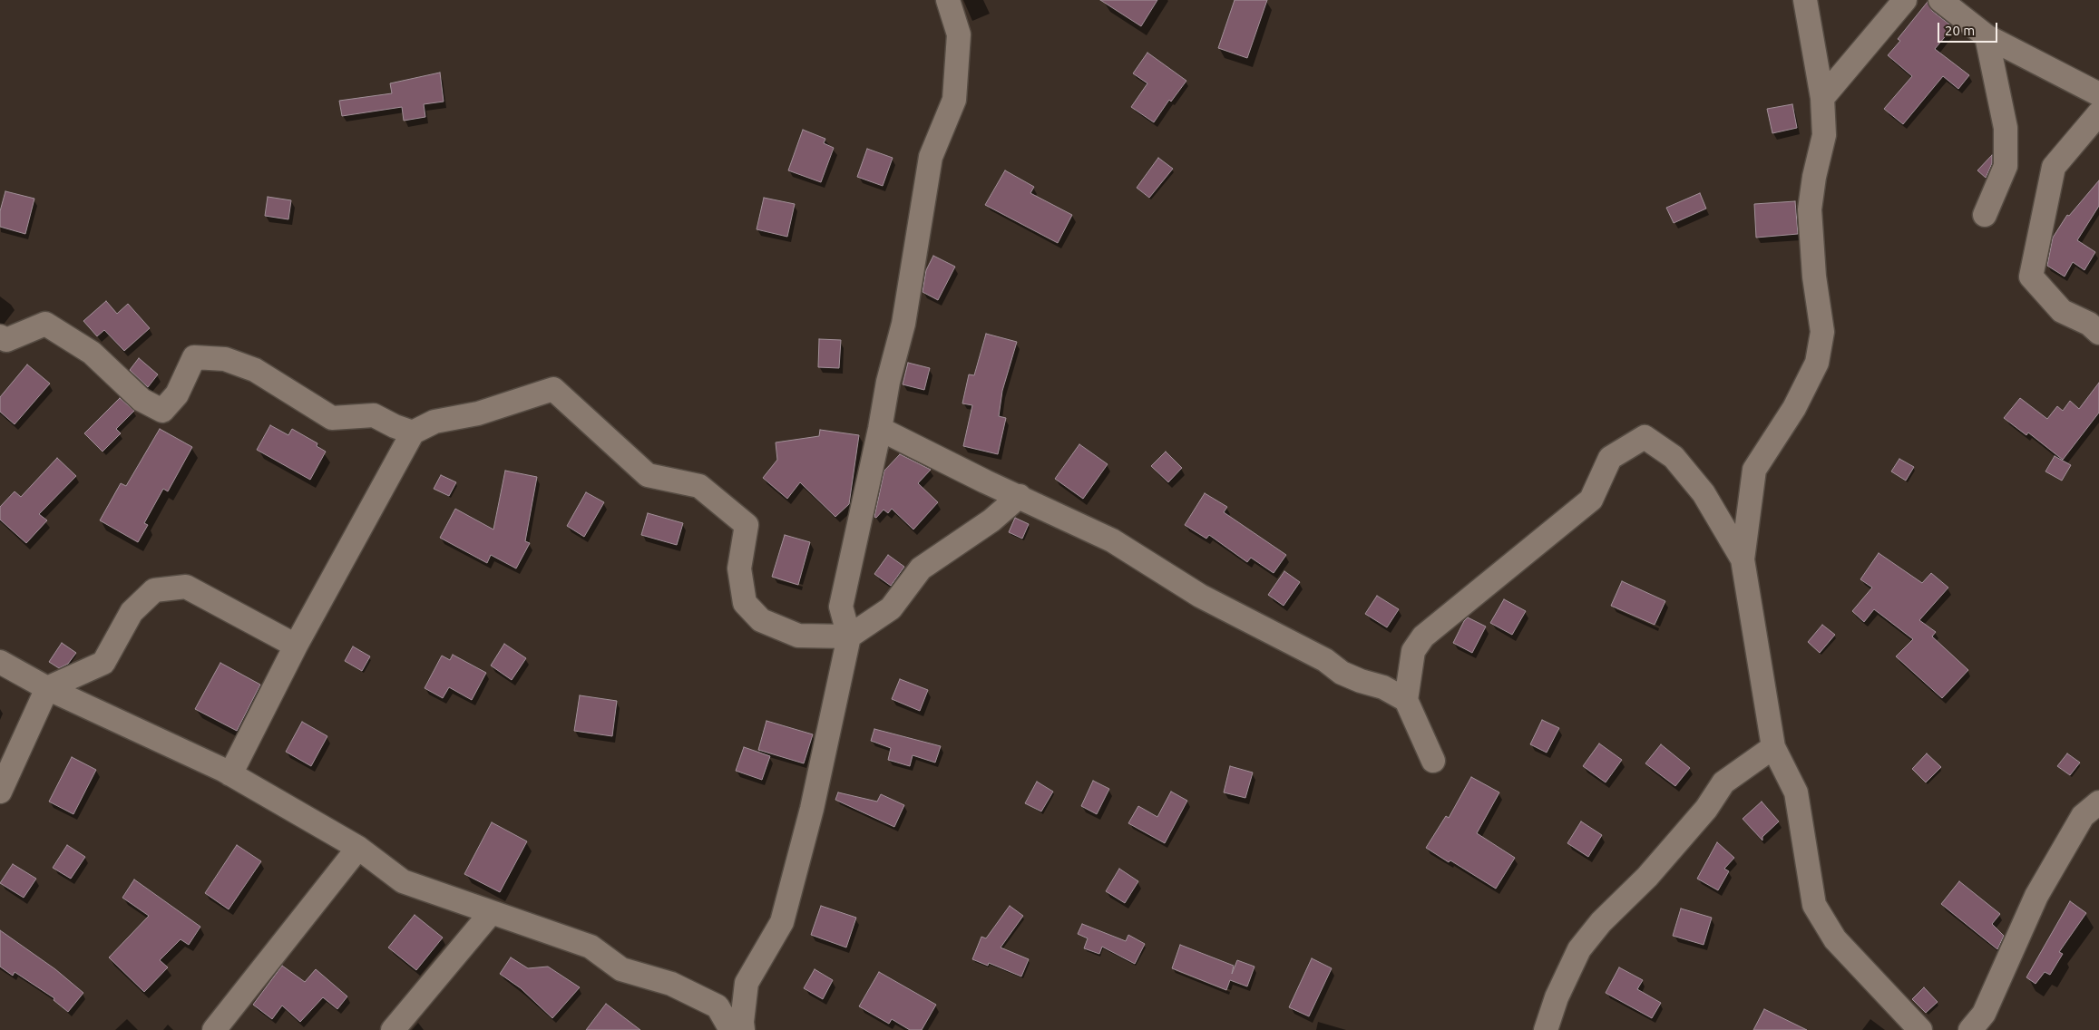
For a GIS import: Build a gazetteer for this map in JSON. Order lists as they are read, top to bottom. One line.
{"scale_bar":"20 m"}
